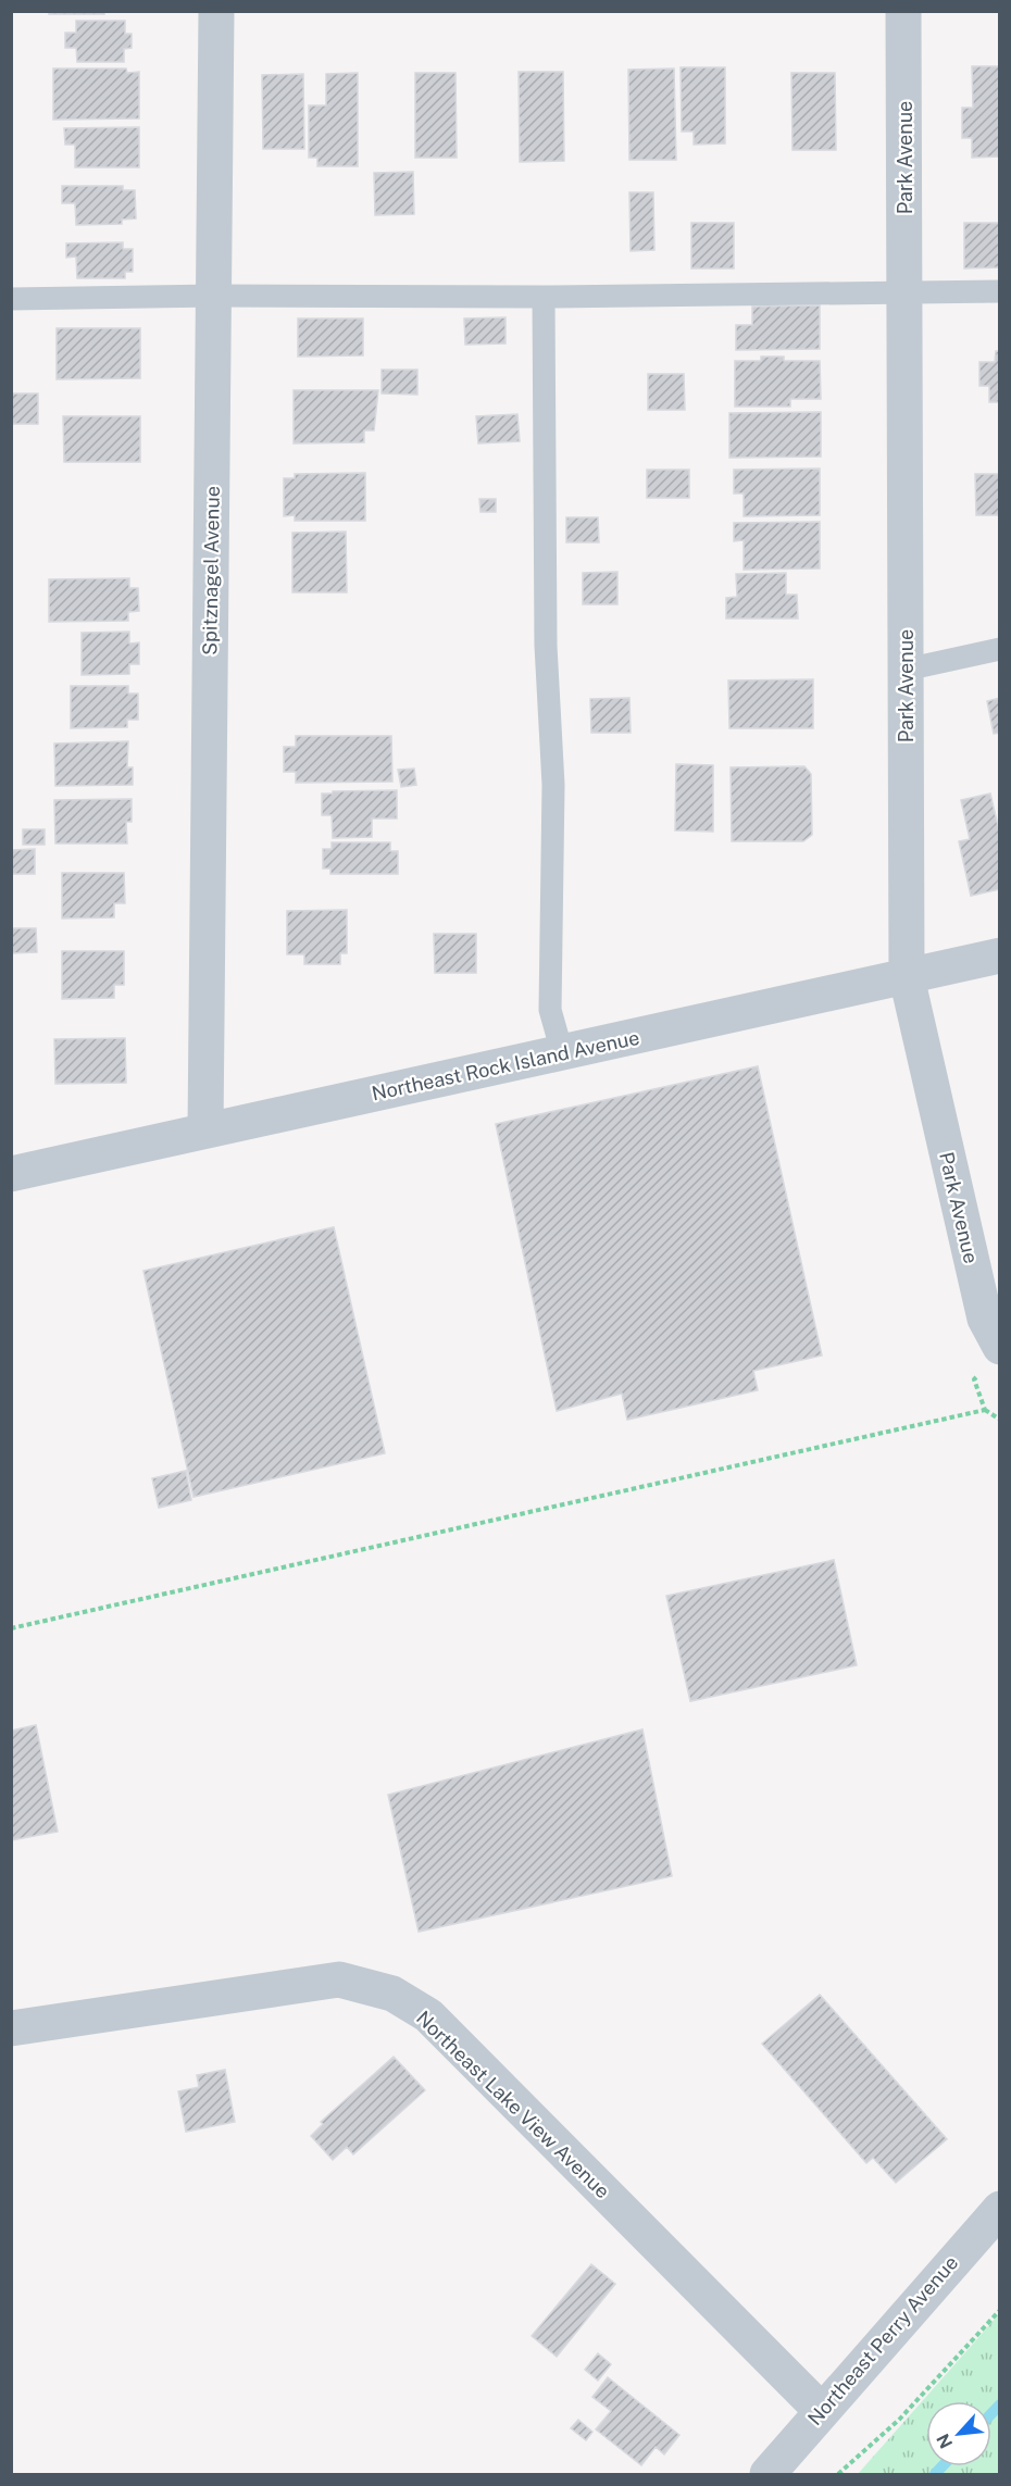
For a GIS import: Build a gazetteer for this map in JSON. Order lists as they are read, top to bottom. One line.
{"streets":{"street":["Park Avenue","Spitznagel Avenue","Northeast Rock Island Avenue","Northeast Lake View Avenue","Northeast Perry Avenue"]},"crossings":[["Park Avenue","Northeast Rock Island Avenue"],["Spitznagel Avenue","Northeast Rock Island Avenue"],["Northeast Lake View Avenue","Northeast Perry Avenue"]],"north":"bottom left"}
